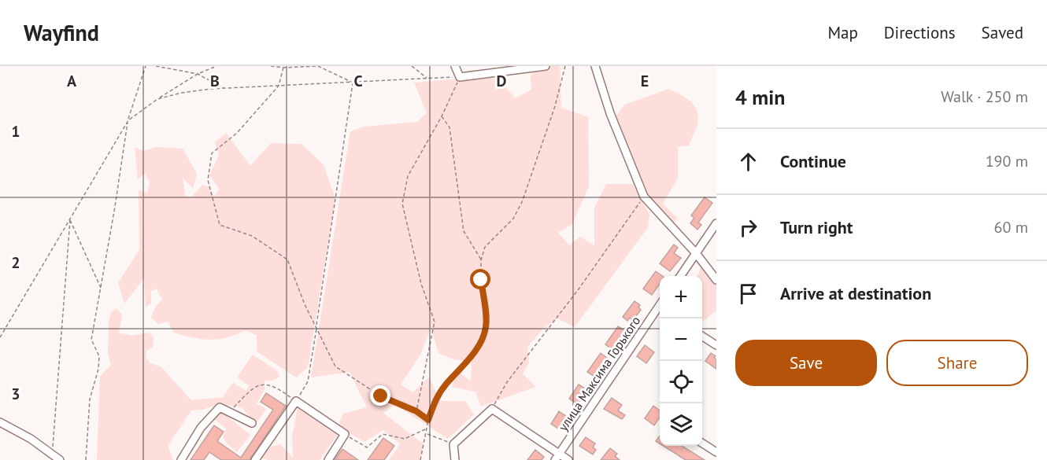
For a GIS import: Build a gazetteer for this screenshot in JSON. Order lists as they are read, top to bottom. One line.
{"streets":{"street":["улица Максима Горького"]},"page":{"header":"Wayfind","nav":["Map","Directions","Saved"],"heading":["4 min","Walk · 250 m"],"list":[["Continue","190 m"],["Turn right","60 m"],"Arrive at destination"],"map_buttons":["+","−"],"buttons":["Save","Share"]},"grid":{"columns":["A","B","C","D","E"],"rows":["1","2","3"]}}
